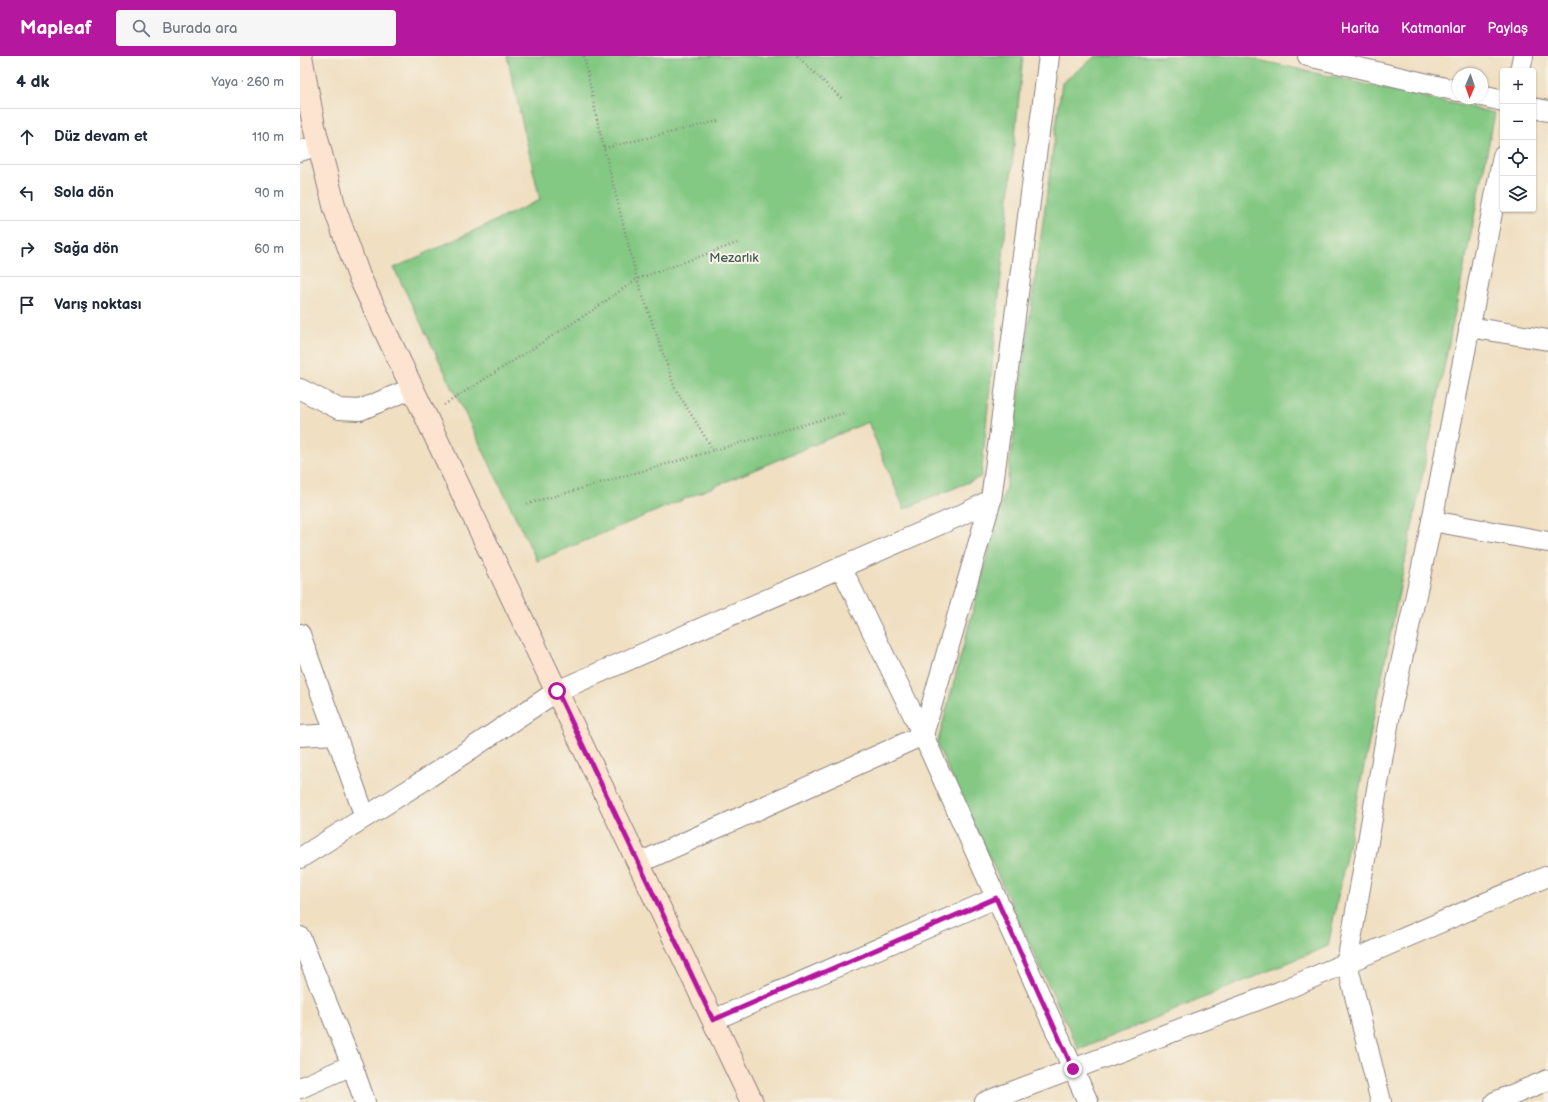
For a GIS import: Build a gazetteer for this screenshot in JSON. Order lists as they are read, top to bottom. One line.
{"parks":["Mezarlık"],"north":"bottom","page":{"header":"Mapleaf","search":"Burada ara","nav":["Harita","Katmanlar","Paylaş"],"heading":["4 dk","Yaya · 260 m"],"map_buttons":["+","−"],"list":[["Düz devam et","110 m"],["Sola dön","90 m"],["Sağa dön","60 m"],"Varış noktası"]}}
